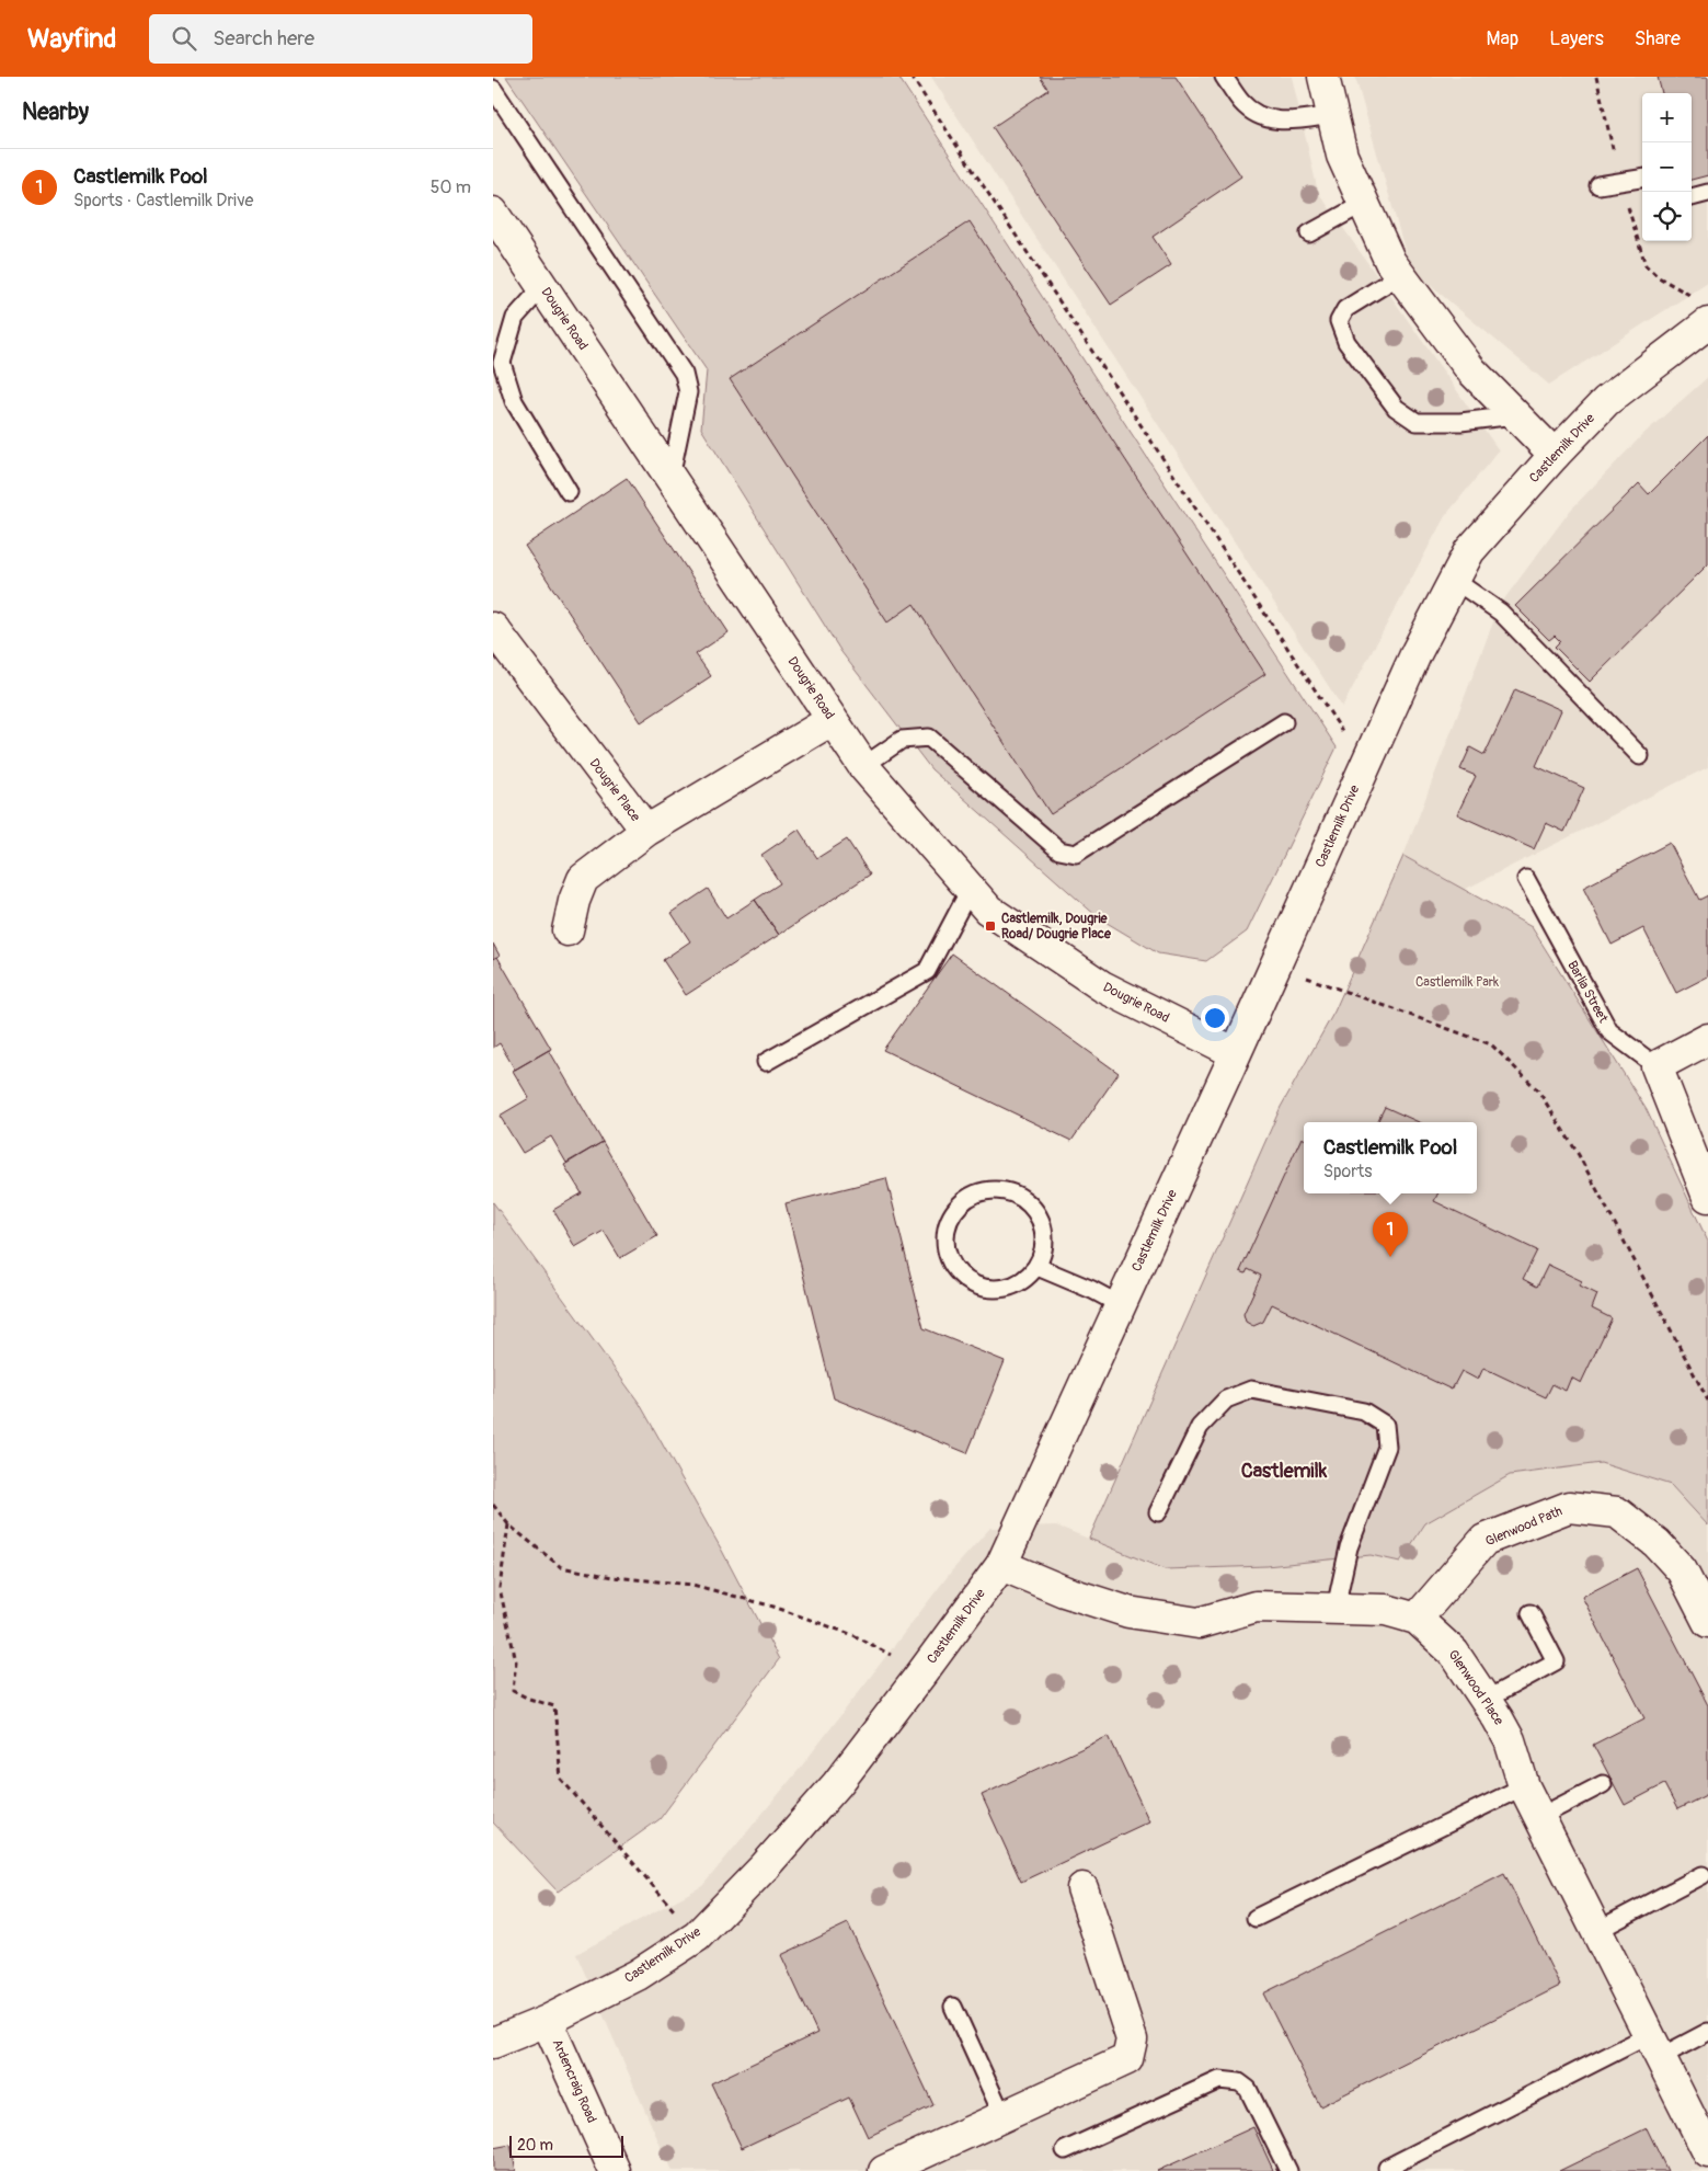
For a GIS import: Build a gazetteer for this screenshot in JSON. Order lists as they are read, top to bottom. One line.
{"streets":{"street":["Dougrie Road","Castlemilk Drive","Dougrie Place","Glenwood Path","Glenwood Place","Ardencraig Road"],"lane":["Barlia Street"]},"crossings":[["Dougrie Road","Castlemilk Drive"],["Dougrie Road","Dougrie Place"],["Castlemilk Drive","Glenwood Place"],["Castlemilk Drive","Ardencraig Road"],["Glenwood Path","Glenwood Place"]],"districts":["Castlemilk"],"parks":["Castlemilk Park"],"places":{"transit":["Castlemilk, Dougrie Road/ Dougrie Place"]},"scale_bar":"20 m","page":{"header":"Wayfind","search":"Search here","nav":["Map","Layers","Share"],"heading":"Nearby","map_buttons":["+","−"],"list":[{"mark":"1","name":"Castlemilk Pool","note":"Sports · Castlemilk Drive","value":"50 m"}],"popup":["Castlemilk Pool","Sports"],"pins":"1","scale":"20 m"}}
